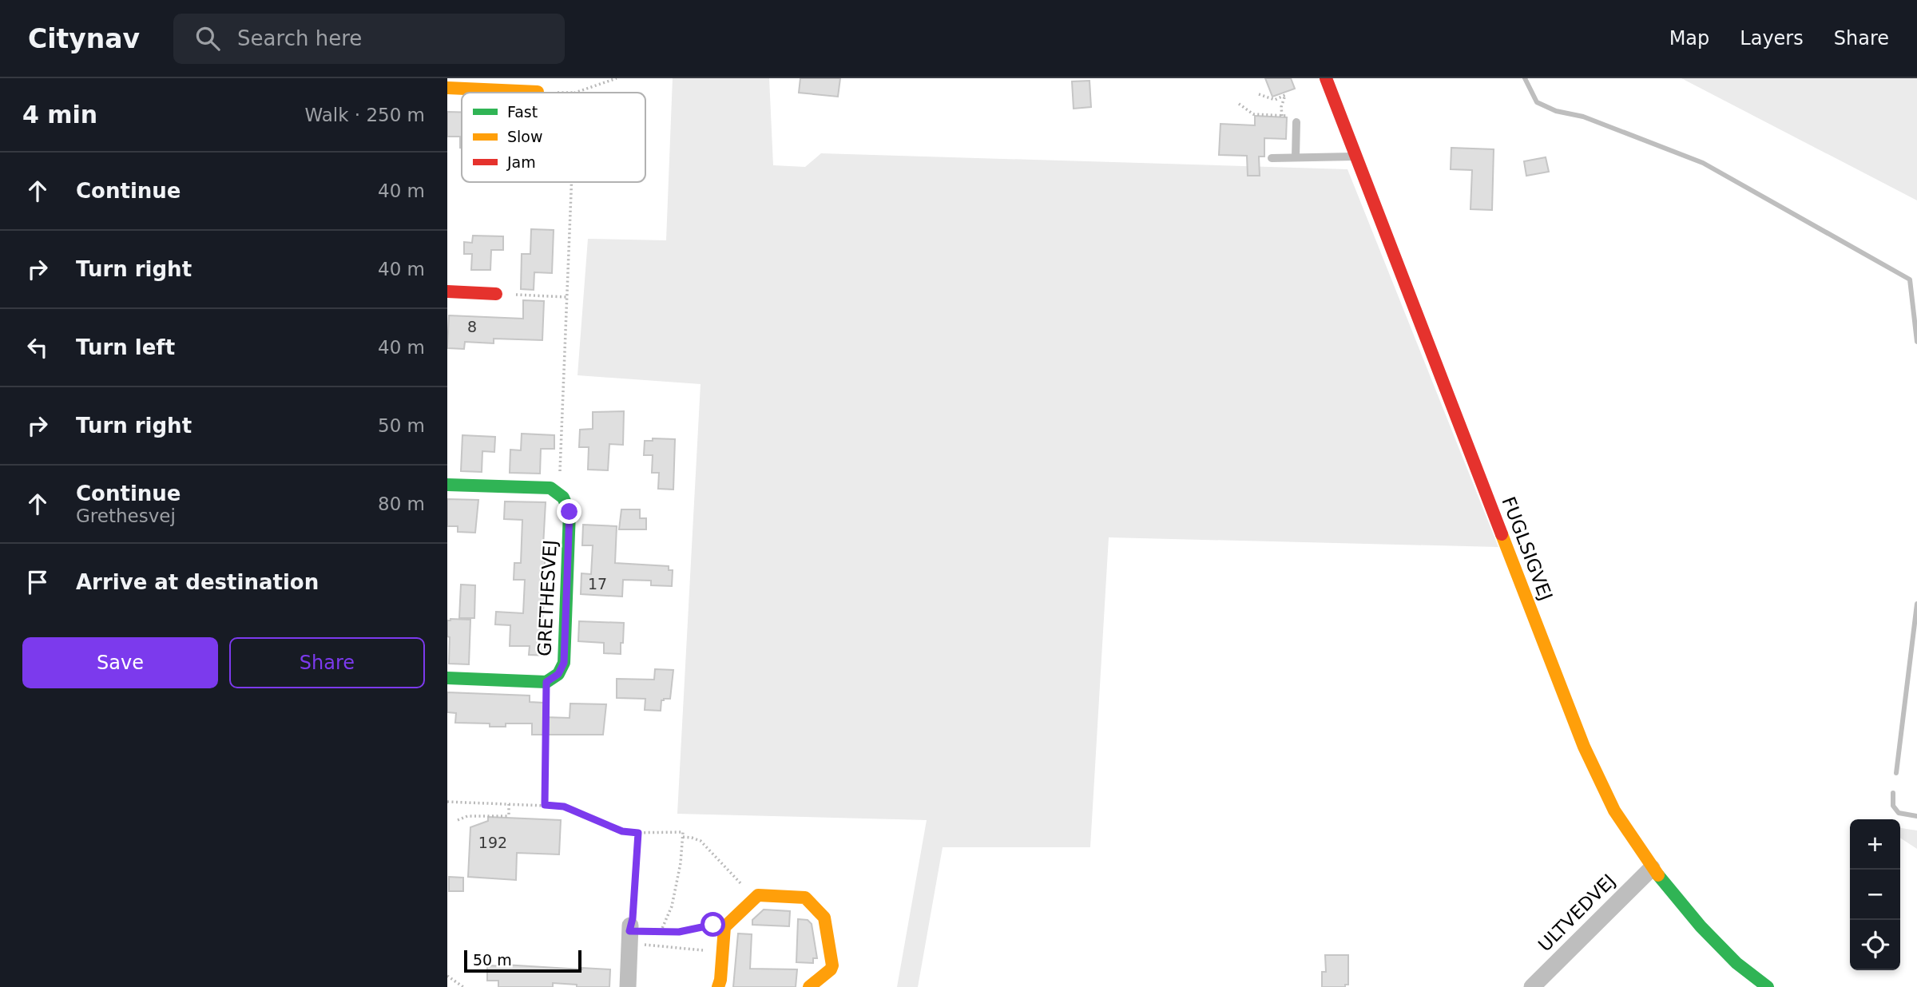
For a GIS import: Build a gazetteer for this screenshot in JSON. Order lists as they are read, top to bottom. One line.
{"streets":{"street":["FUGLSIGVEJ","GRETHESVEJ","ULTVEDVEJ"]},"crossings":[["FUGLSIGVEJ","ULTVEDVEJ"]],"house_numbers":["8","17","192"],"legend":["Fast","Slow","Jam"],"scale_bar":"50 m","page":{"header":"Citynav","search":"Search here","nav":["Map","Layers","Share"],"heading":["4 min","Walk · 250 m"],"list":[["Continue","40 m"],["Turn right","40 m"],["Turn left","40 m"],["Turn right","50 m"],["Continue","Grethesvej","80 m"],"Arrive at destination"],"buttons":["Save","Share"],"map_buttons":["+","−"],"scale":"50 m"}}
